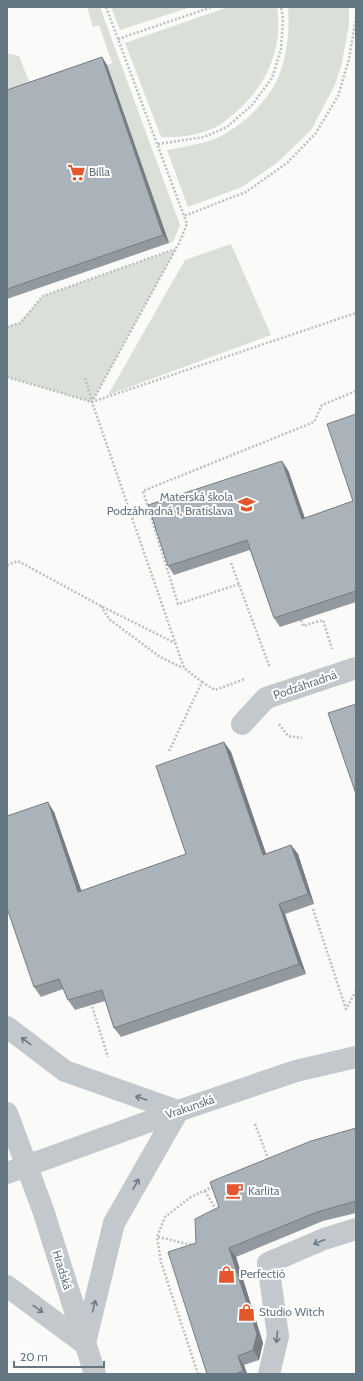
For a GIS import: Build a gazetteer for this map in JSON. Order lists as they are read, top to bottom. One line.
{"streets":{"street":["Podzáhradná","Vrakunská","Hradská"]},"crossings":[["Vrakunská","Hradská"]],"places":{"supermarket":["Billa"],"school or university":["Materská škola Podzáhradná 1, Bratislava"],"cafe":["Karlita"],"shop":["Perfectió","Studio Witch"]},"scale_bar":"20 m"}
